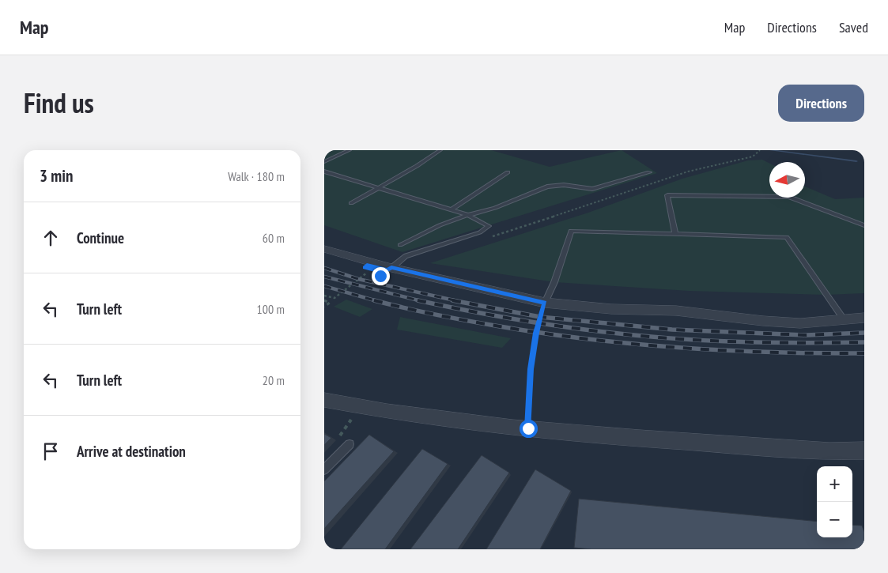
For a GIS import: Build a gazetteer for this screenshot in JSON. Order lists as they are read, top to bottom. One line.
{"north":"left","page":{"header":"Map","nav":["Map","Directions","Saved"],"title":"Find us","buttons":"Directions","heading":["3 min","Walk · 180 m"],"list":[["Continue","60 m"],["Turn left","100 m"],["Turn left","20 m"],"Arrive at destination"],"map_buttons":["+","−"]}}
